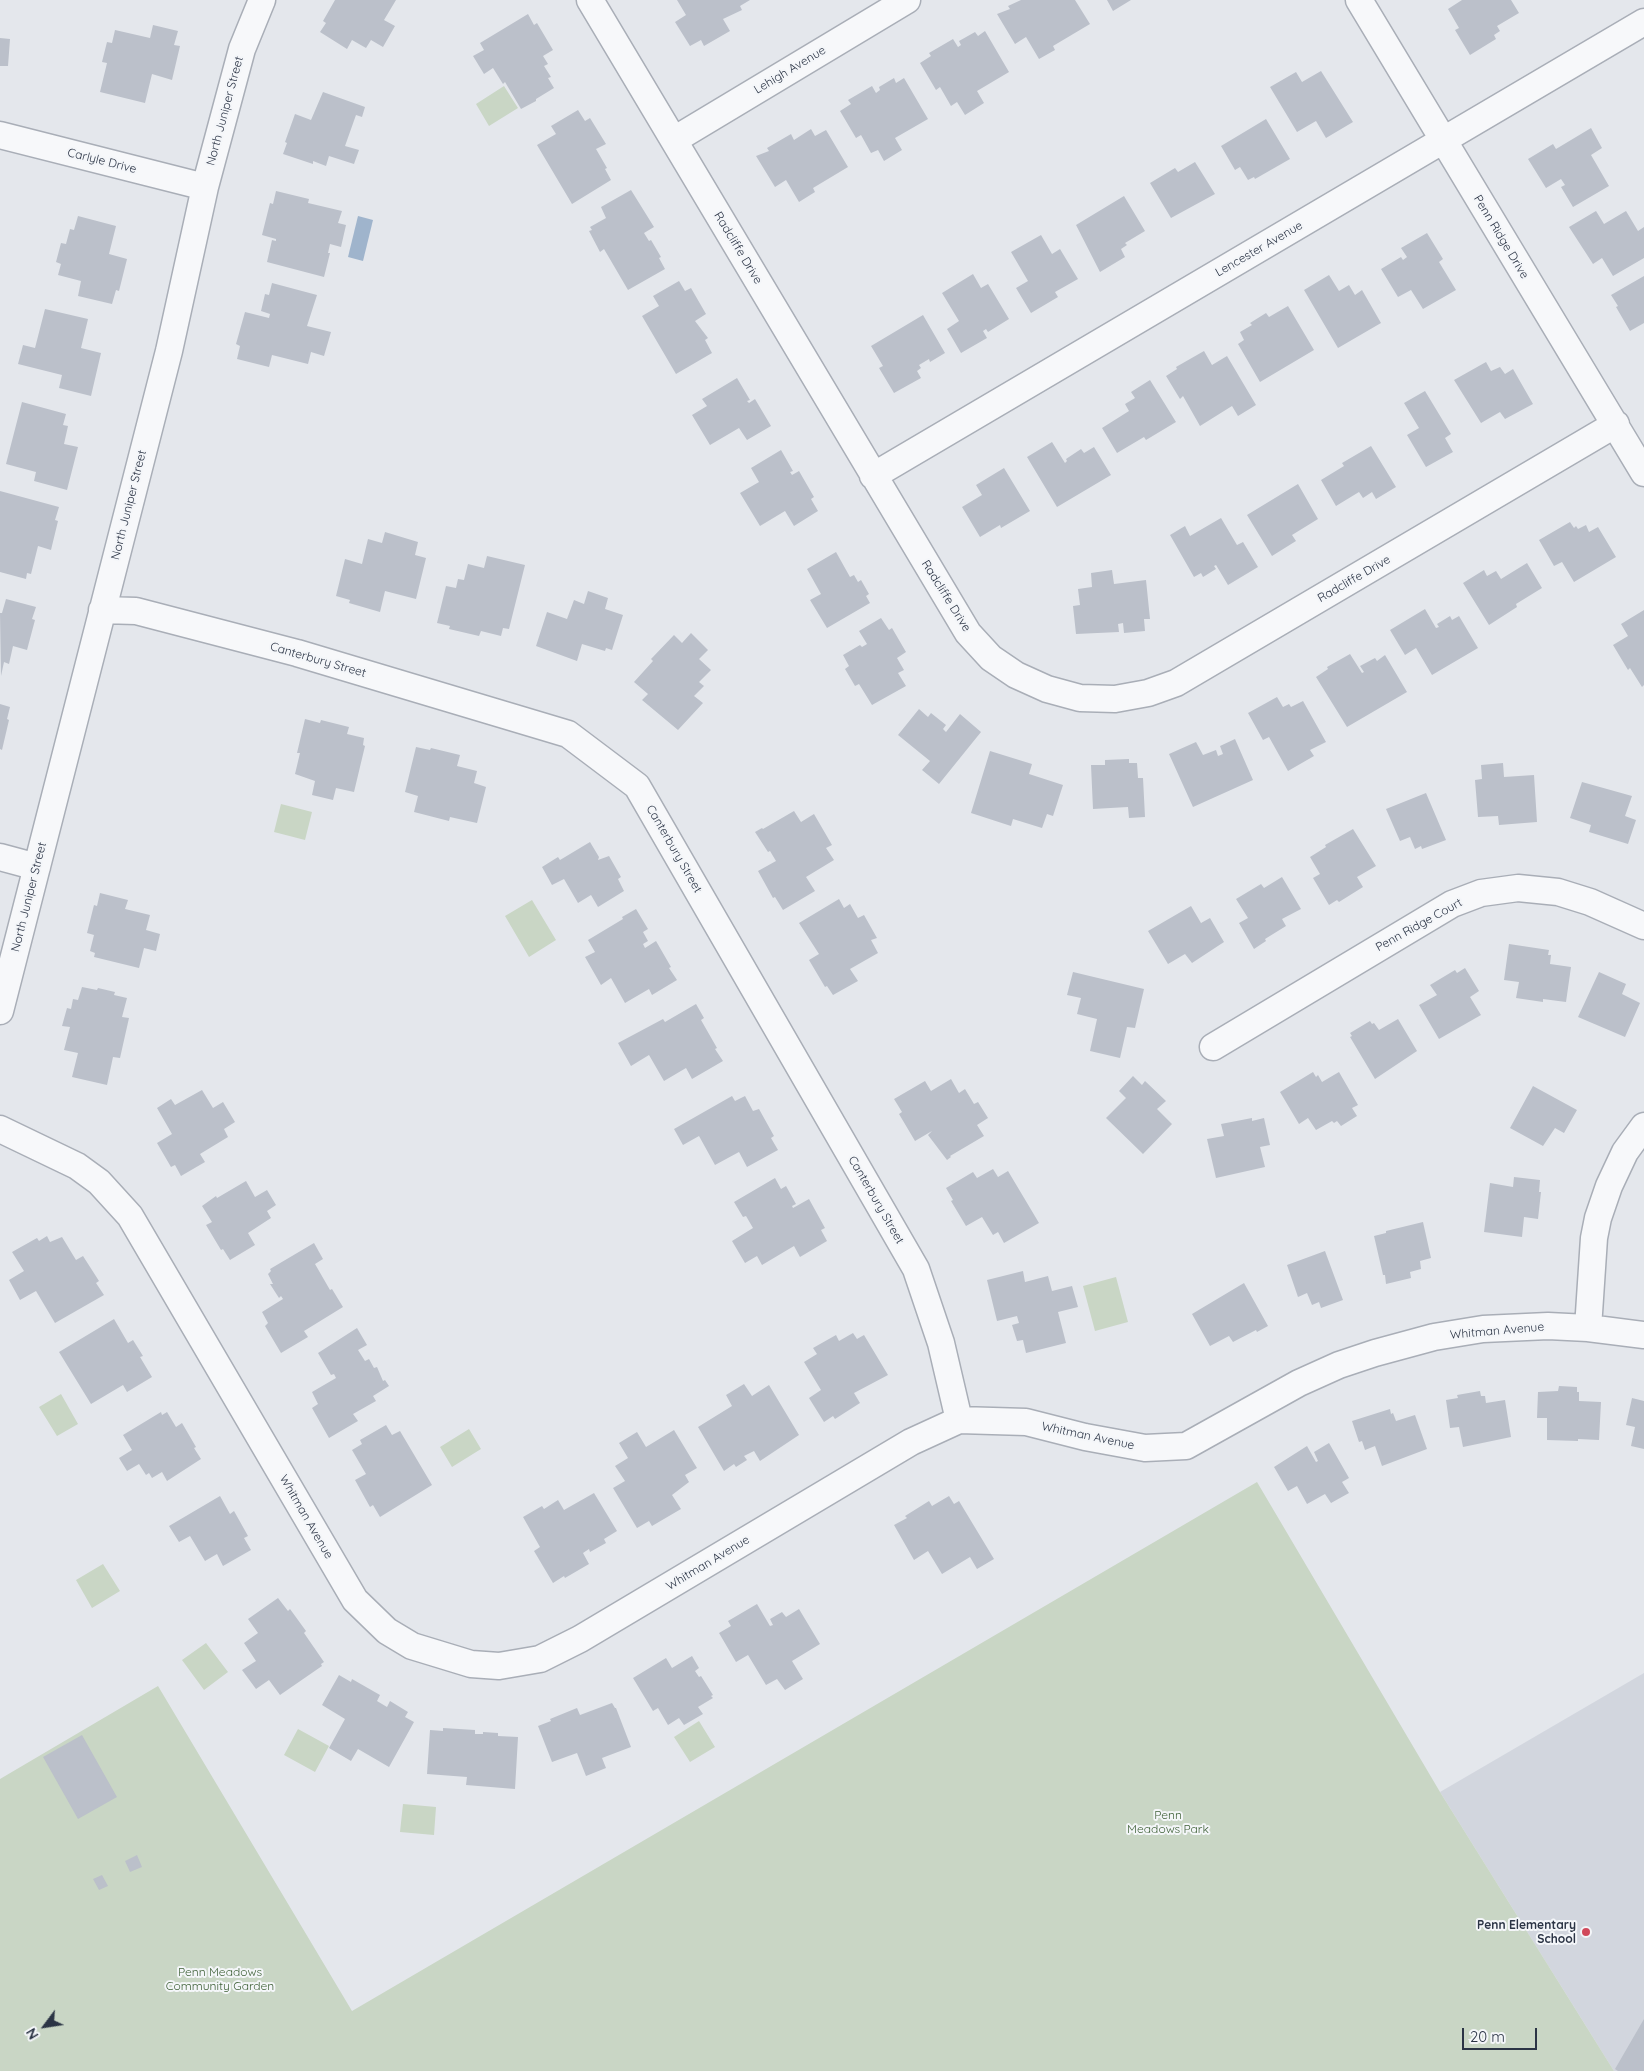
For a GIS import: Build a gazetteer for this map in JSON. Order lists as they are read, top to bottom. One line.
{"streets":{"street":["Lehigh Avenue","North Juniper Street","Carlyle Drive","Penn Ridge Drive","Radcliffe Drive","Lencester Avenue","Canterbury Street","Penn Ridge Court","Whitman Avenue"]},"crossings":[["Lehigh Avenue","Radcliffe Drive"],["North Juniper Street","Carlyle Drive"],["North Juniper Street","Canterbury Street"],["Penn Ridge Drive","Radcliffe Drive"],["Penn Ridge Drive","Lencester Avenue"],["Radcliffe Drive","Lencester Avenue"],["Canterbury Street","Whitman Avenue"]],"parks":["Penn Meadows Park","Penn Meadows Community Garden"],"places":["Penn Elementary School"],"scale_bar":"20 m","north":"bottom left"}
